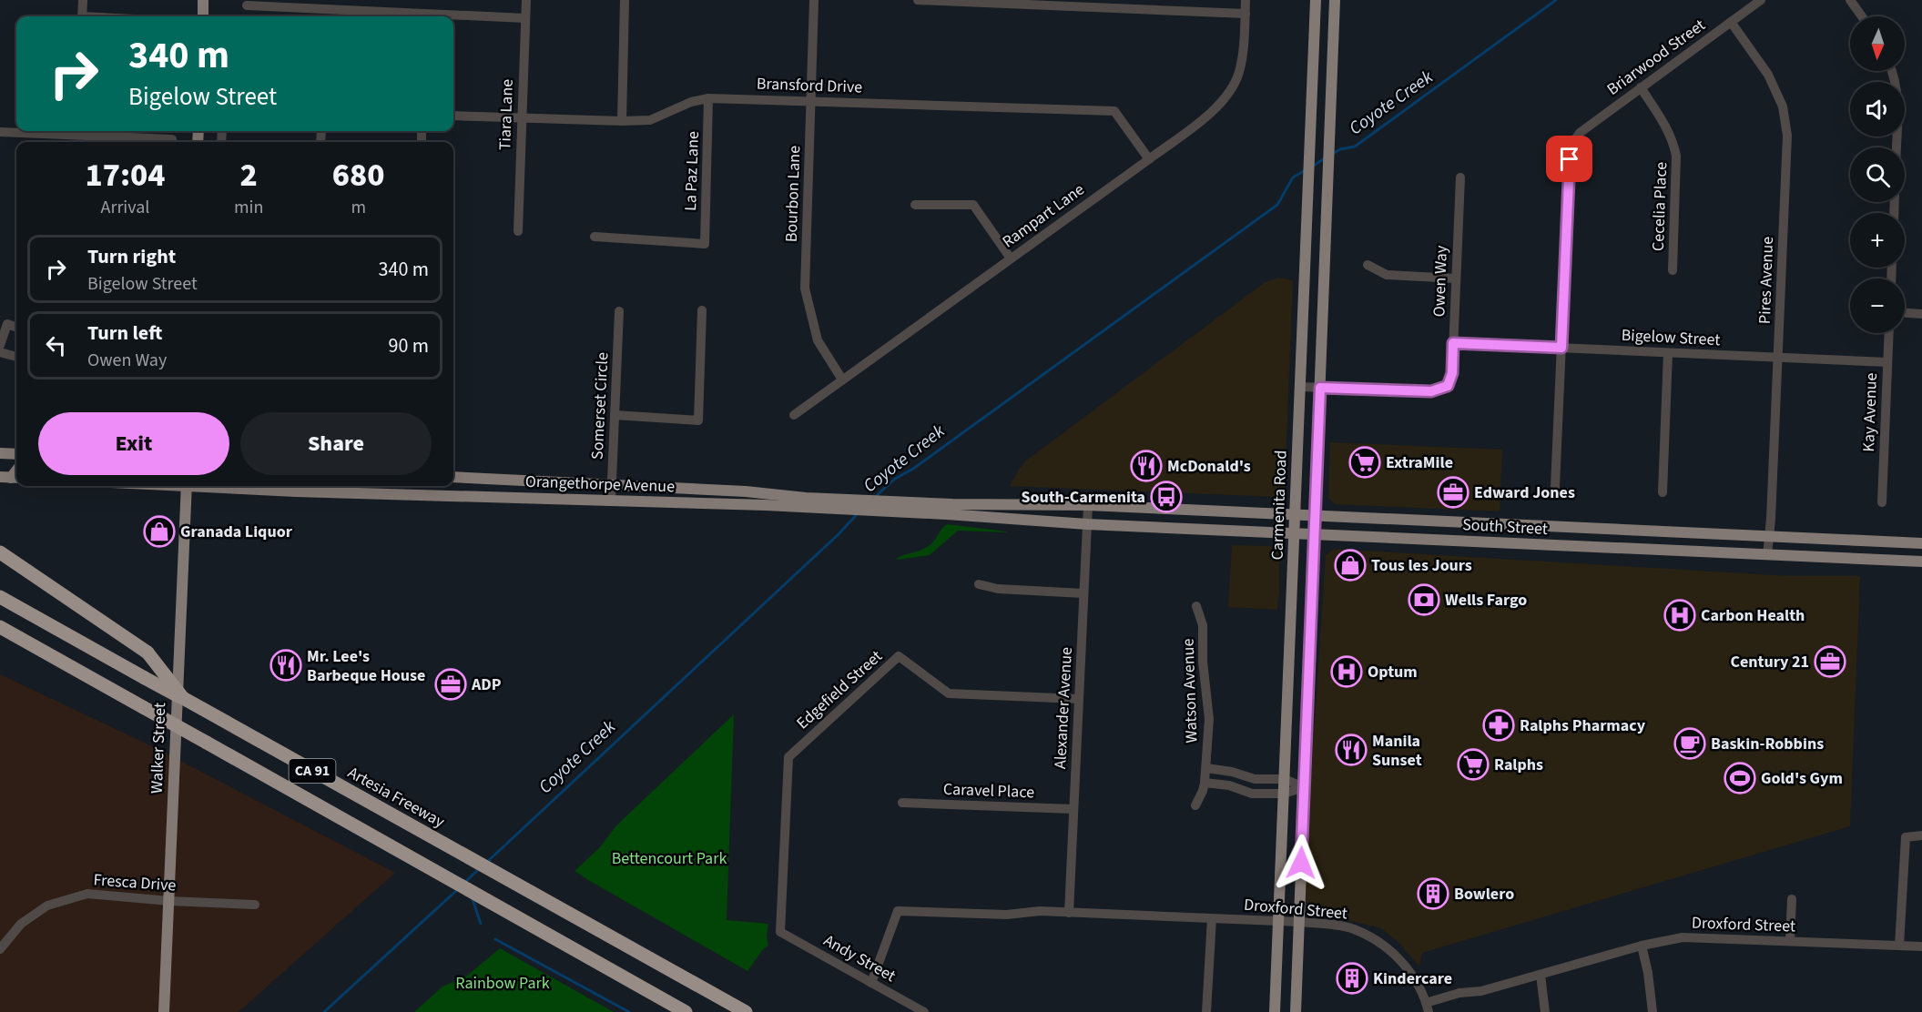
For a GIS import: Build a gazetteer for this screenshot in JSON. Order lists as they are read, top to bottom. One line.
{"streets":{"highway":["CA 91","Artesia Freeway"],"main road":["Orangethorpe Avenue","Carmenita Road","South Street","Walker Street"],"street":["Briarwood Street","Bransford Drive","Tiara Lane","La Paz Lane","Bourbon Lane","Cecelia Place","Rampart Lane","Pires Avenue","Owen Way","Bigelow Street","Somerset Circle","Kay Avenue","Edgefield Street","Watson Avenue","Alexander Avenue","Caravel Place","Fresca Drive","Droxford Street","Andy Street"]},"crossings":[["Briarwood Street","Cecelia Place"],["Briarwood Street","Pires Avenue"],["Briarwood Street","Bigelow Street"],["Bransford Drive","Tiara Lane"],["Bransford Drive","La Paz Lane"],["Bransford Drive","Bourbon Lane"],["Bransford Drive","Rampart Lane"],["Bourbon Lane","Rampart Lane"],["Pires Avenue","Bigelow Street"],["Pires Avenue","South Street"],["Owen Way","Bigelow Street"],["Bigelow Street","Kay Avenue"],["Somerset Circle","Orangethorpe Avenue"],["Orangethorpe Avenue","South Street"],["Orangethorpe Avenue","Alexander Avenue"],["Carmenita Road","South Street"],["Carmenita Road","Droxford Street"],["South Street","Alexander Avenue"],["Edgefield Street","Alexander Avenue"],["Edgefield Street","Andy Street"],["Alexander Avenue","Caravel Place"],["Alexander Avenue","Droxford Street"],["Walker Street","Fresca Drive"],["Droxford Street","Andy Street"]],"water":["Coyote Creek"],"parks":["Bettencourt Park","Rainbow Park"],"places":{"supermarket":["ExtraMile","Ralphs"],"restaurant":["McDonald's","Mr. Lee's Barbeque House","Manila Sunset"],"office":["Edward Jones","Century 21","ADP"],"bus stop":["South-Carmenita"],"shop":["Granada Liquor","Tous les Jours"],"bank":["Wells Fargo"],"hospital":["Carbon Health","Optum"],"pharmacy":["Ralphs Pharmacy"],"cafe":["Baskin-Robbins"],"sports":["Gold's Gym"],"building":["Bowlero","Kindercare"]},"north":"bottom","page":{"map_buttons":["+","−"],"turn":["340 m","Bigelow Street"],"eta":["17:04","Arrival","2","min","680","m"],"list":[{"name":"Turn right","note":"Bigelow Street","value":"340 m"},{"name":"Turn left","note":"Owen Way","value":"90 m"}],"buttons":["Exit","Share"]}}
